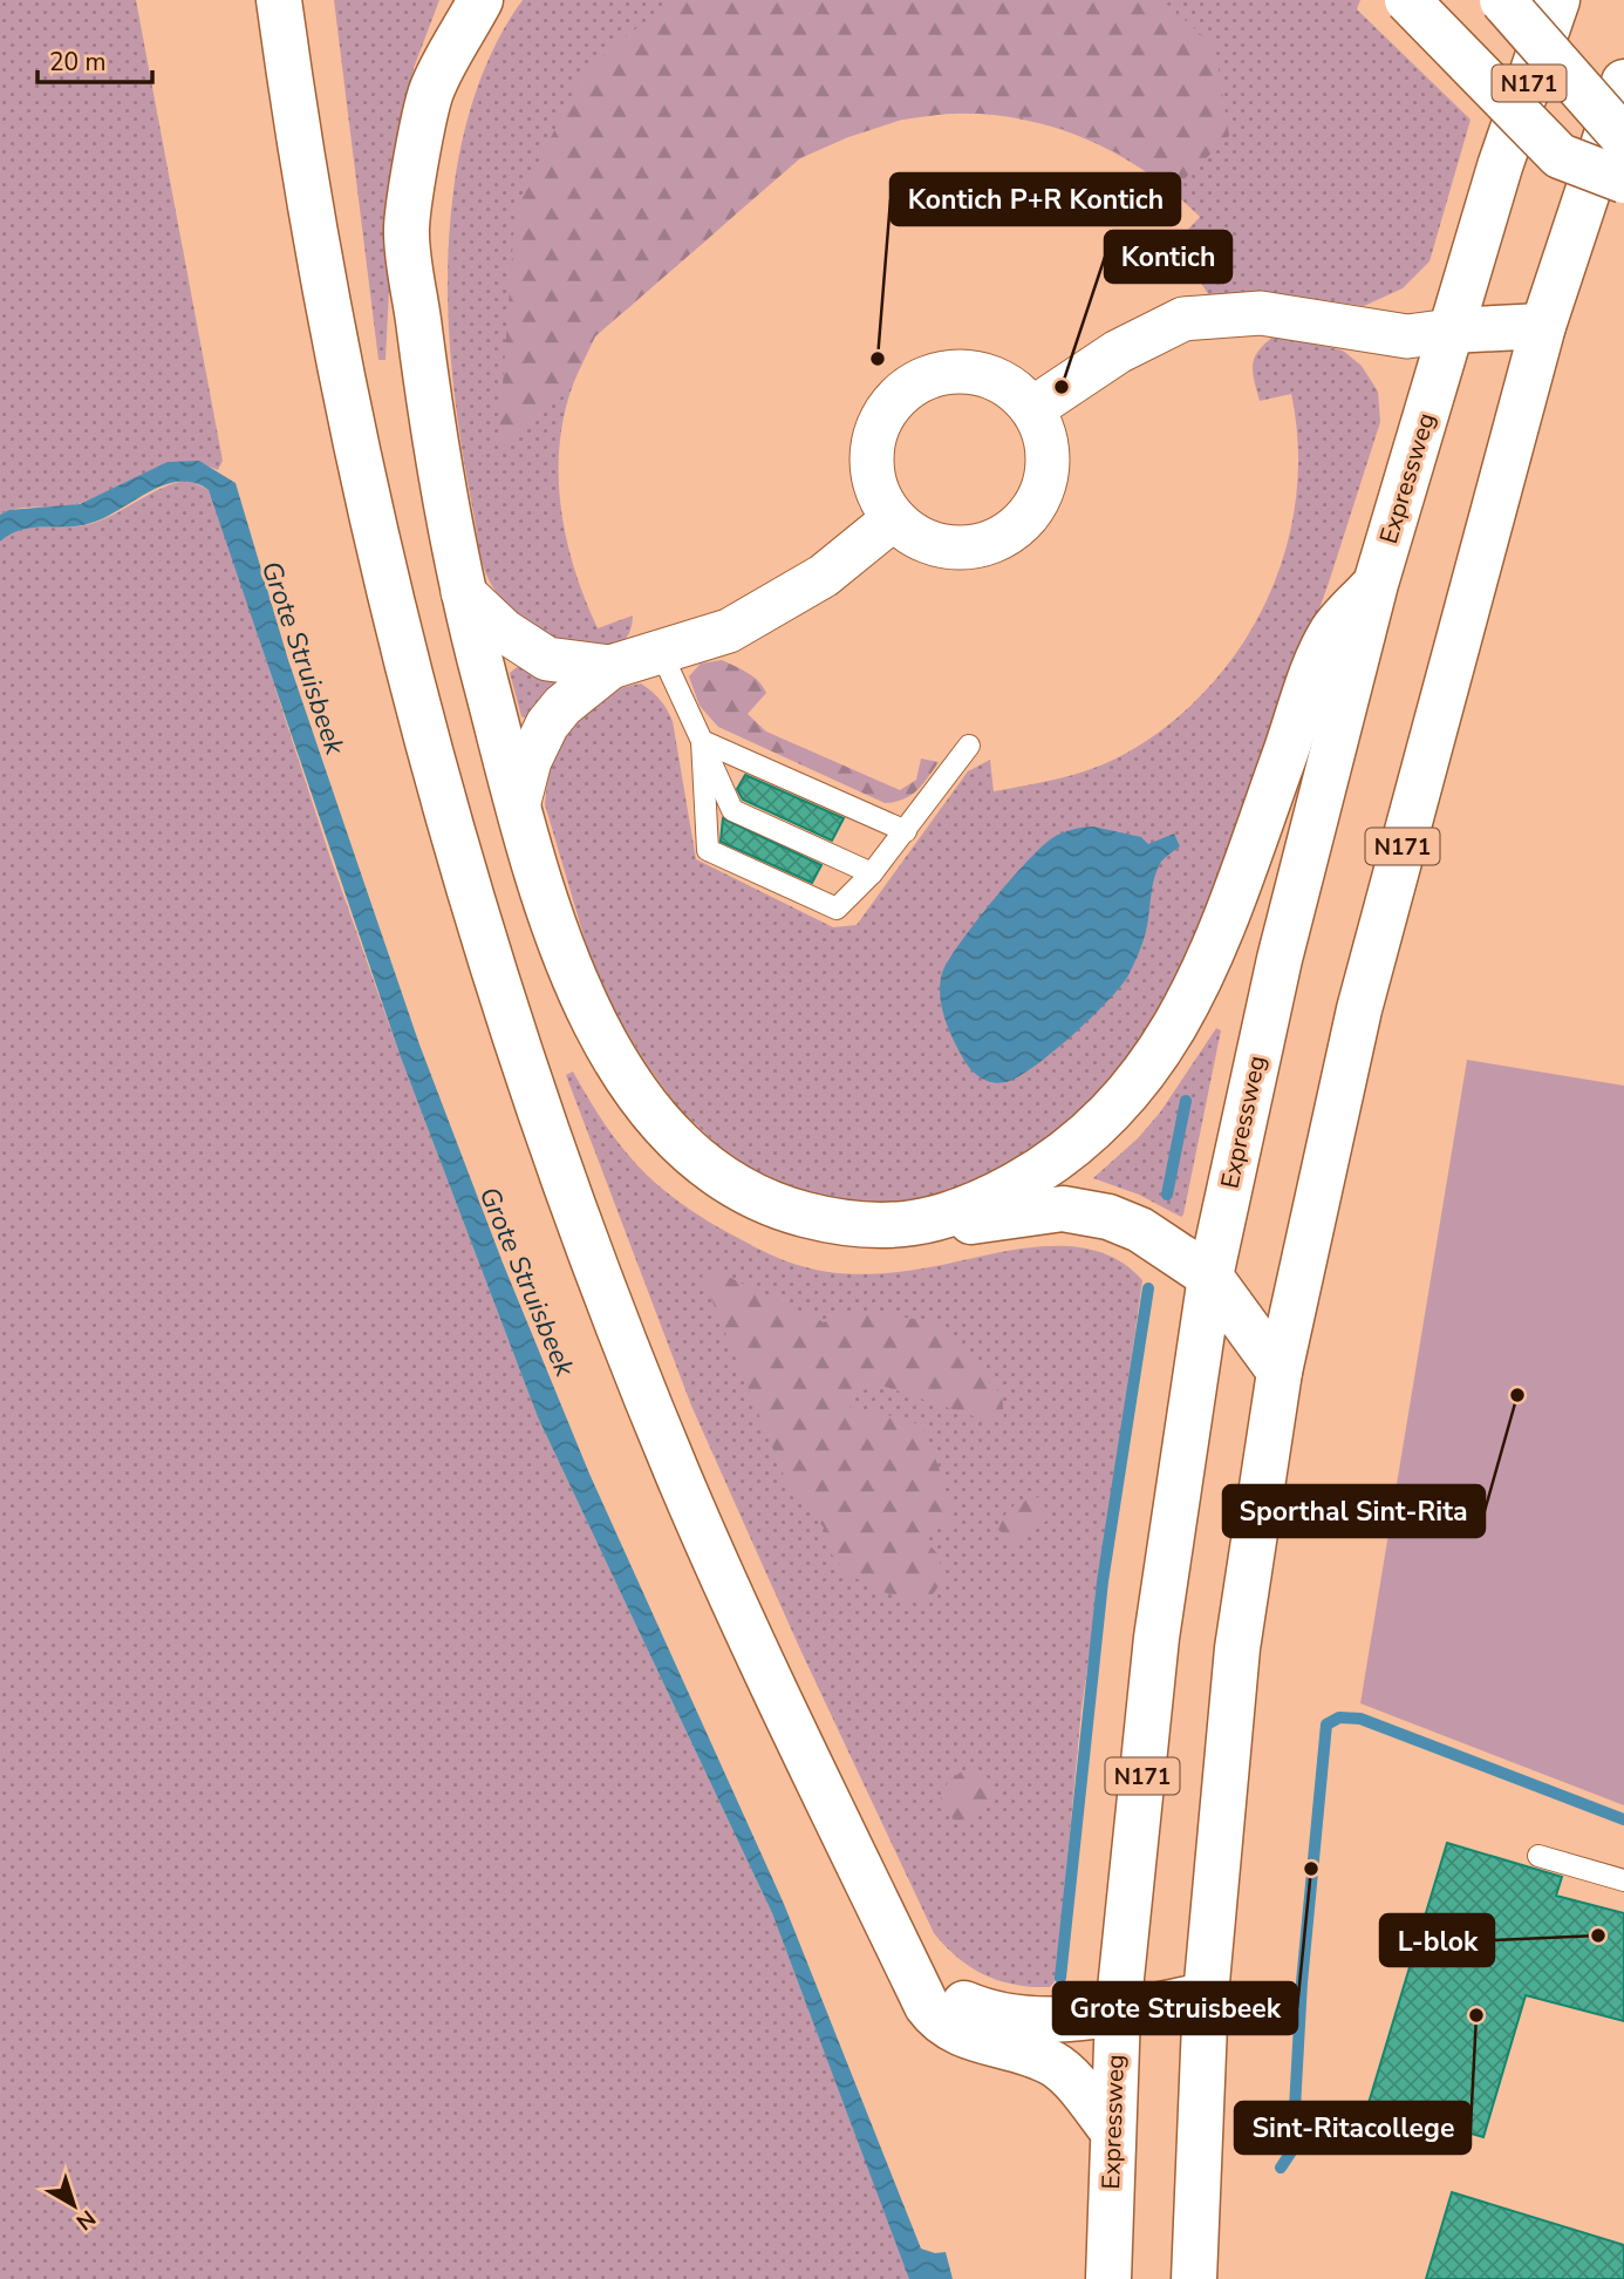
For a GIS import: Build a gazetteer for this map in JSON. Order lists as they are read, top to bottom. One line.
{"streets":{"highway":["N171","Expressweg"]},"water":["Grote Struisbeek"],"places":["Kontich P+R Kontich","Kontich","Sporthal Sint-Rita","Grote Struisbeek","L-blok","Sint-Ritacollege"],"scale_bar":"20 m","north":"bottom right"}
